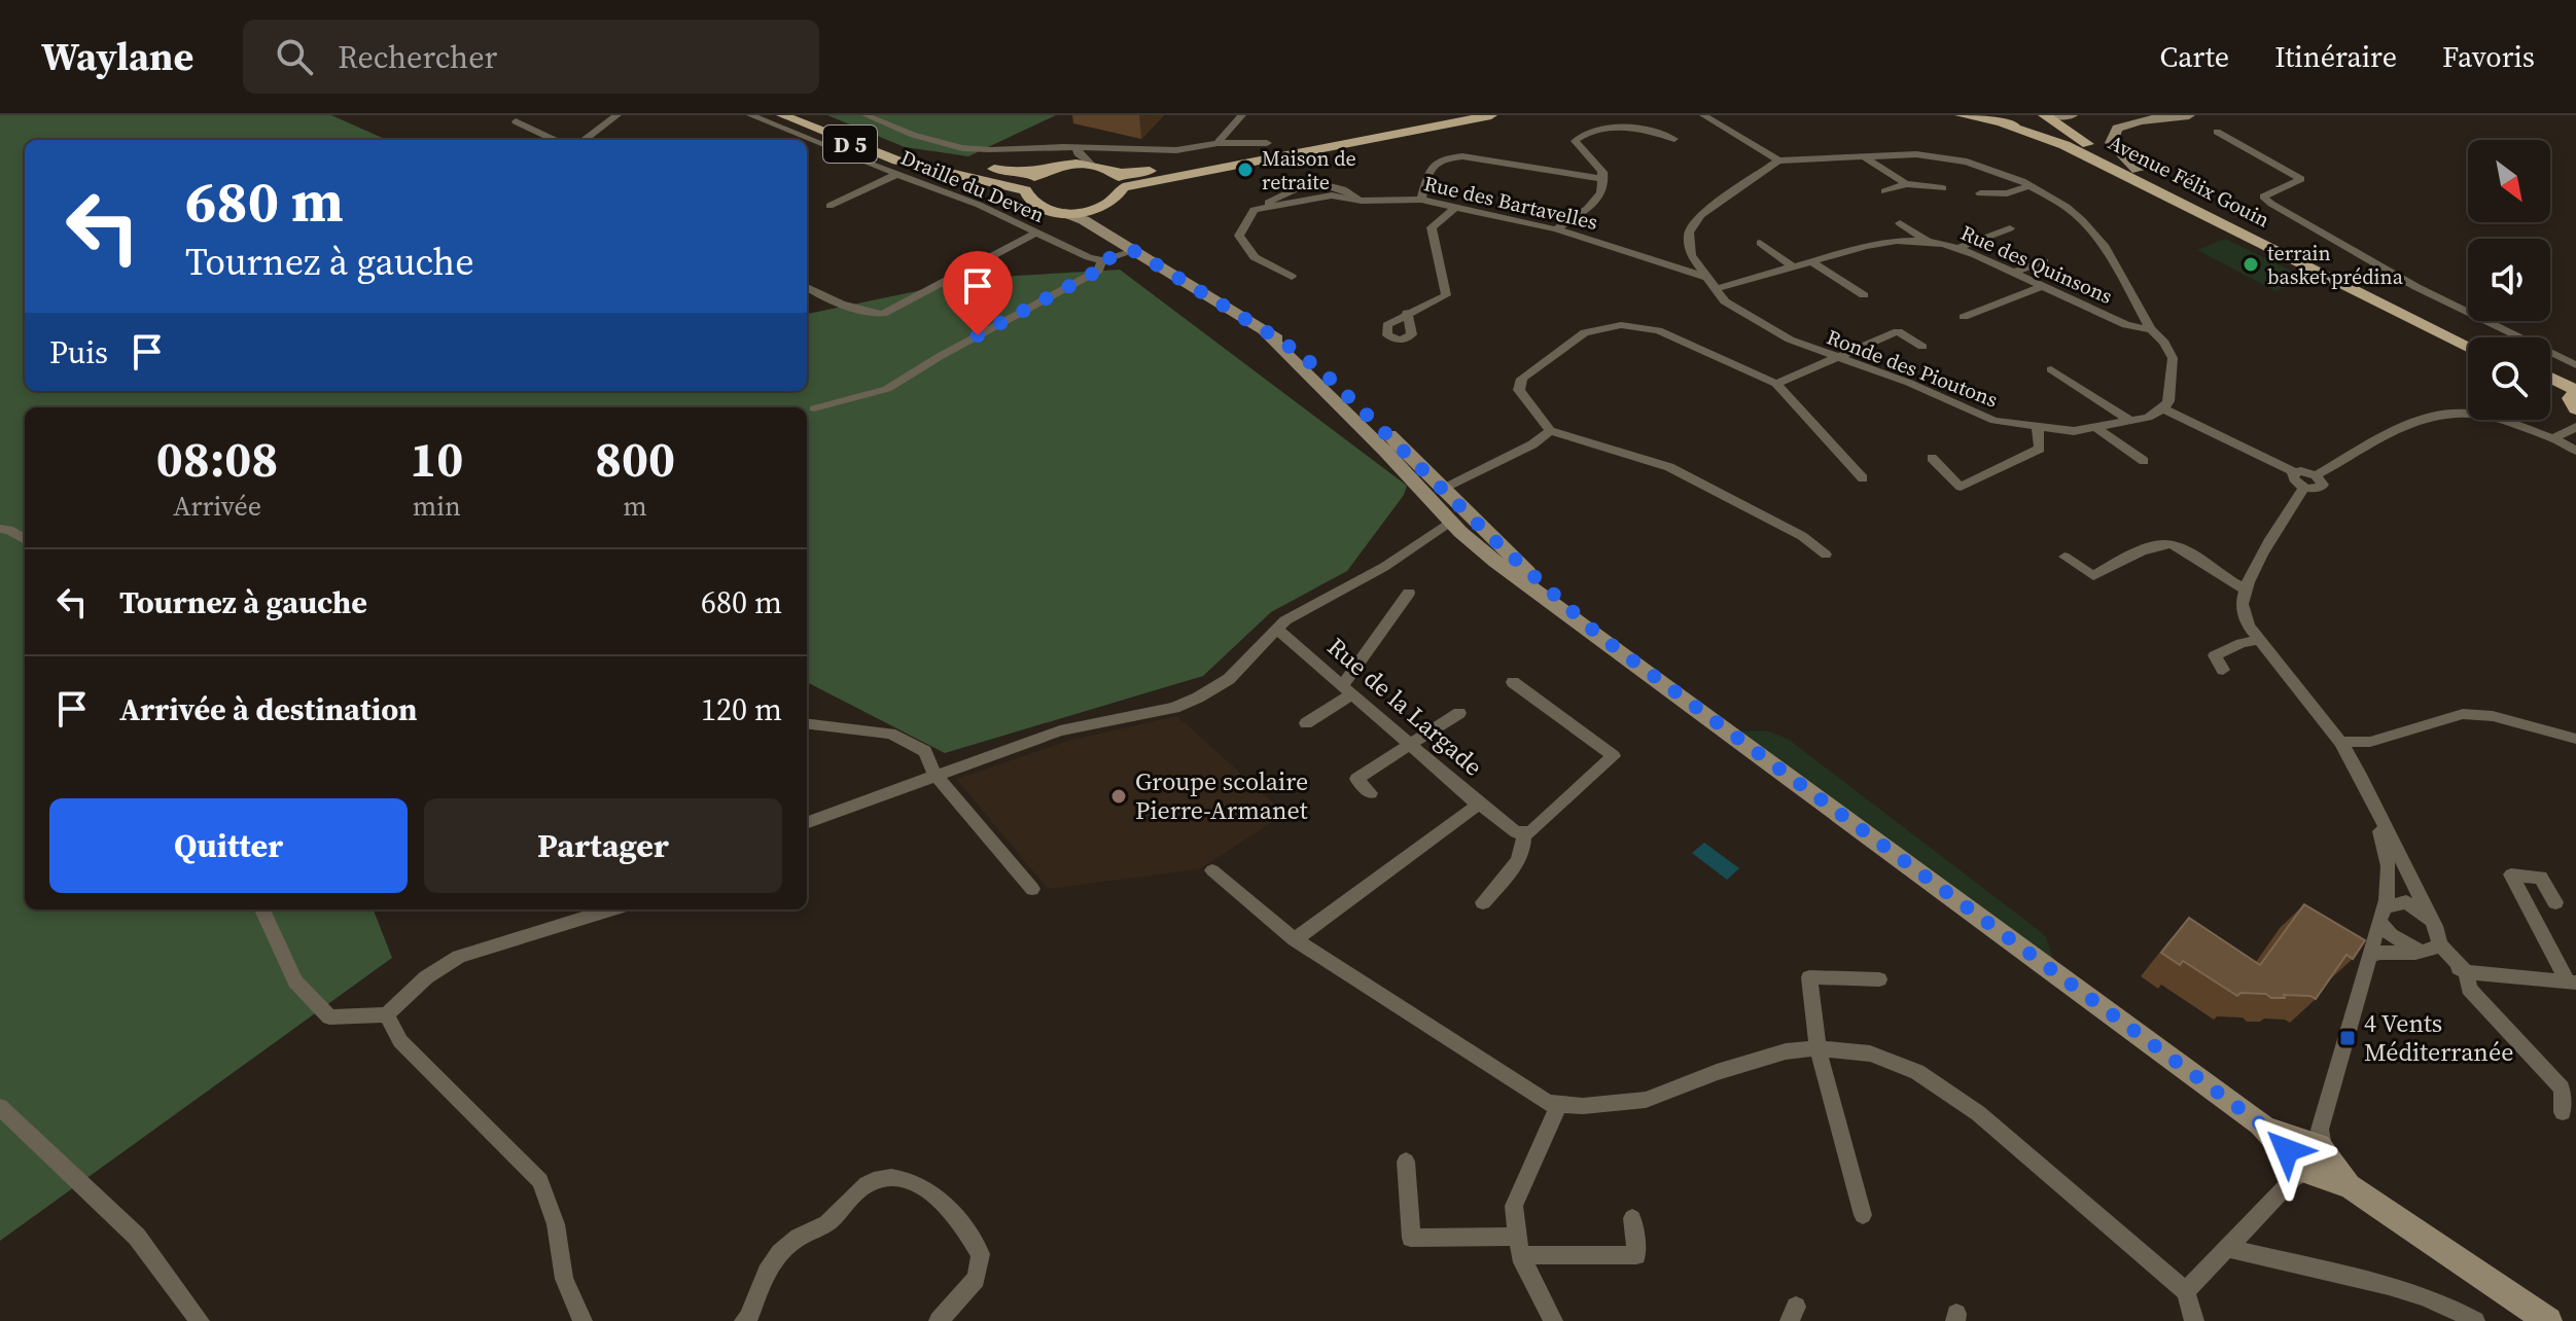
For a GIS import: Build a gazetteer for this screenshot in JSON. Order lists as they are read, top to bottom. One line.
{"streets":{"main road":["D 5","Avenue Félix Gouin"],"street":["Draille du Deven","Rue des Bartavelles","Rue des Quinsons","Ronde des Pioutons","Rue de la Largade"]},"crossings":[["Rue des Bartavelles","Ronde des Pioutons"],["Rue des Quinsons","Ronde des Pioutons"]],"places":{"other":["Maison de retraite","terrain basket prédina","Groupe scolaire Pierre-Armanet"],"transit":["4 Vents Méditerranée"]},"north":"bottom right","page":{"header":"Waylane","search":"Rechercher","nav":["Carte","Itinéraire","Favoris"],"turn":["680 m","Tournez à gauche"],"then":"Puis","eta":["08:08","Arrivée","10","min","800","m"],"list":[{"name":"Tournez à gauche","value":"680 m"},{"name":"Arrivée à destination","value":"120 m"}],"buttons":["Quitter","Partager"]}}
